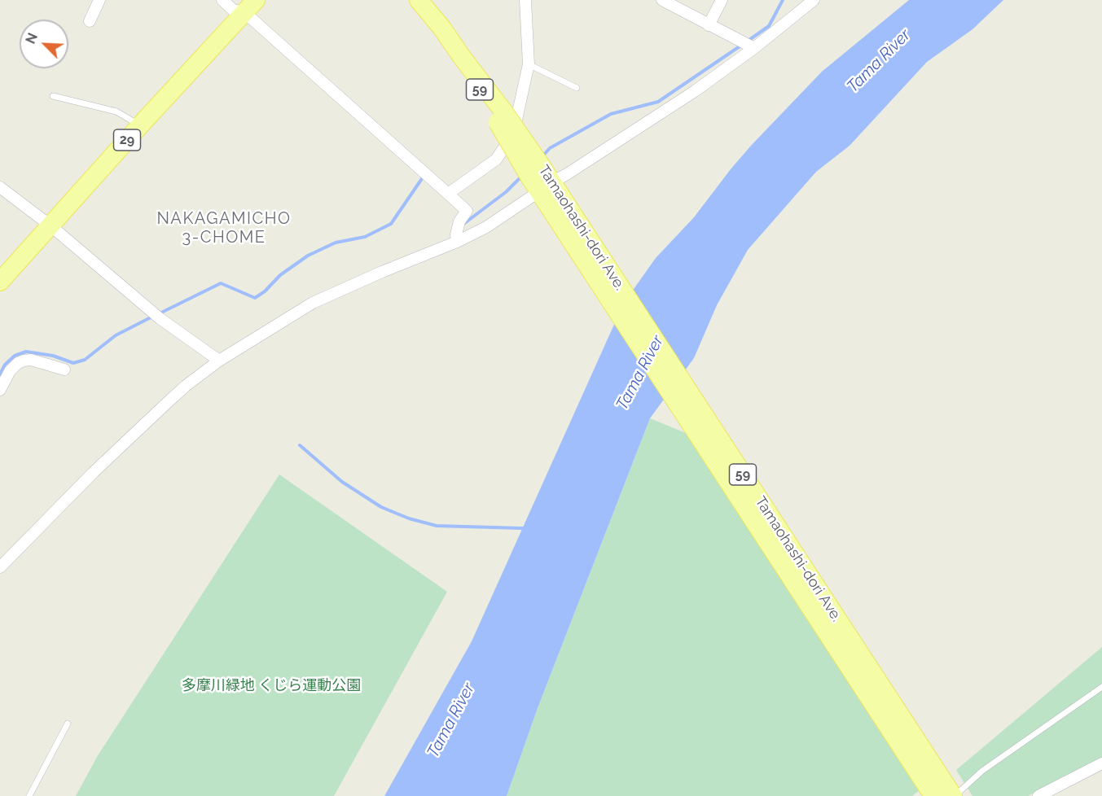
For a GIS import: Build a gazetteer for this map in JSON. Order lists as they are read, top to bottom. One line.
{"streets":{"main road":["59","29","Tamaohashi-dori Ave."]},"districts":["NAKAGAMICHO 3-CHOME"],"water":["Tama River"],"parks":["多摩川緑地 くじら運動公園"],"north":"top left"}
